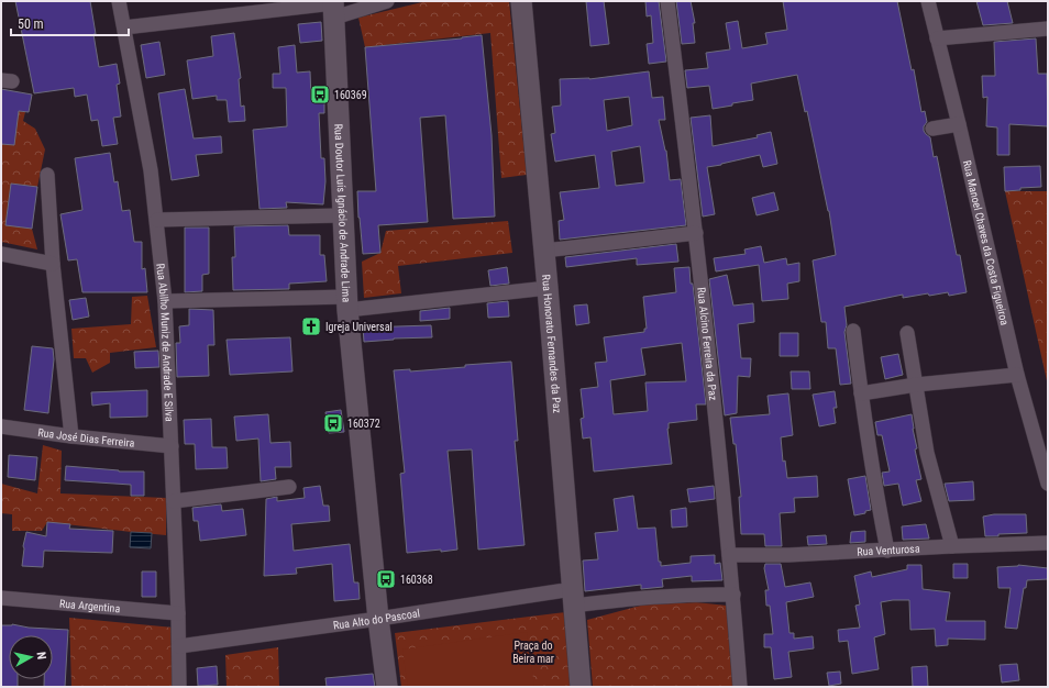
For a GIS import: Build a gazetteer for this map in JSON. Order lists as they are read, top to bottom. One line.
{"streets":{"main road":["Rua Doutor Luís Ignácio de Andrade Lima","Rua Honorato Fernandes da Paz"],"street":["Rua Manoel Chaves da Costa Figueiroa","Rua Abilho Muniz de Andrade E Silva","Rua Alcino Ferreira da Paz","Rua José Dias Ferreira","Rua Venturosa","Rua Argentina","Rua Alto do Pascoal"]},"crossings":[["Rua Doutor Luís Ignácio de Andrade Lima","Rua Alto do Pascoal"],["Rua Abilho Muniz de Andrade E Silva","Rua José Dias Ferreira"],["Rua Abilho Muniz de Andrade E Silva","Rua Argentina"],["Rua Abilho Muniz de Andrade E Silva","Rua Alto do Pascoal"],["Rua Honorato Fernandes da Paz","Rua Alto do Pascoal"],["Rua Alcino Ferreira da Paz","Rua Venturosa"],["Rua Alcino Ferreira da Paz","Rua Alto do Pascoal"]],"parks":["Praça do Beira mar"],"places":{"bus stop":["160369","160372","160368"],"church":["Igreja Universal"]},"scale_bar":"50 m","north":"right"}
